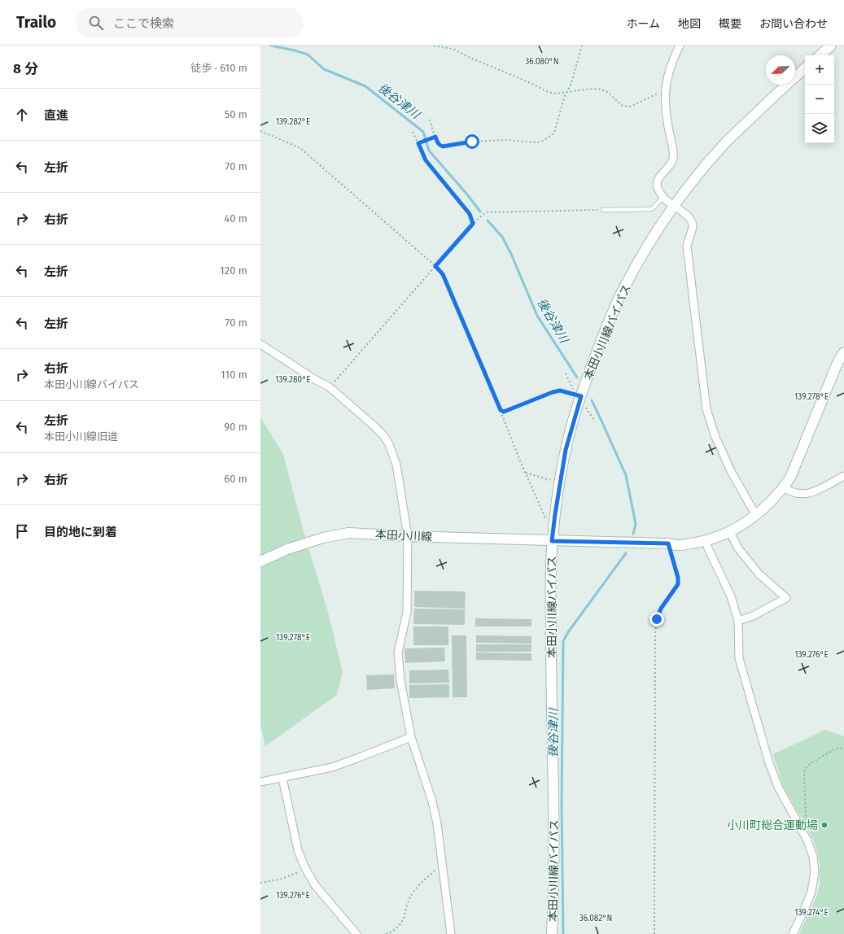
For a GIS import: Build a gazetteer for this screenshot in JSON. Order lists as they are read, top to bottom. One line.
{"streets":{"main road":["本田小川線バイパス","本田小川線"]},"crossings":[["本田小川線バイパス","本田小川線"]],"water":["後谷津川"],"places":["小川町総合運動場"],"north":"bottom left","page":{"header":"Trailo","search":"ここで検索","nav":["ホーム","地図","概要","お問い合わせ"],"heading":["8 分","徒歩 · 610 m"],"map_buttons":["+","−"],"list":[["直進","50 m"],["左折","70 m"],["右折","40 m"],["左折","120 m"],["左折","70 m"],["右折","本田小川線バイパス","110 m"],["左折","本田小川線旧道","90 m"],["右折","60 m"],"目的地に到着"]},"coordinates":["36.080°N","139.282°E","139.280°E","139.278°E","139.276°E","139.274°E","36.082°N"]}
